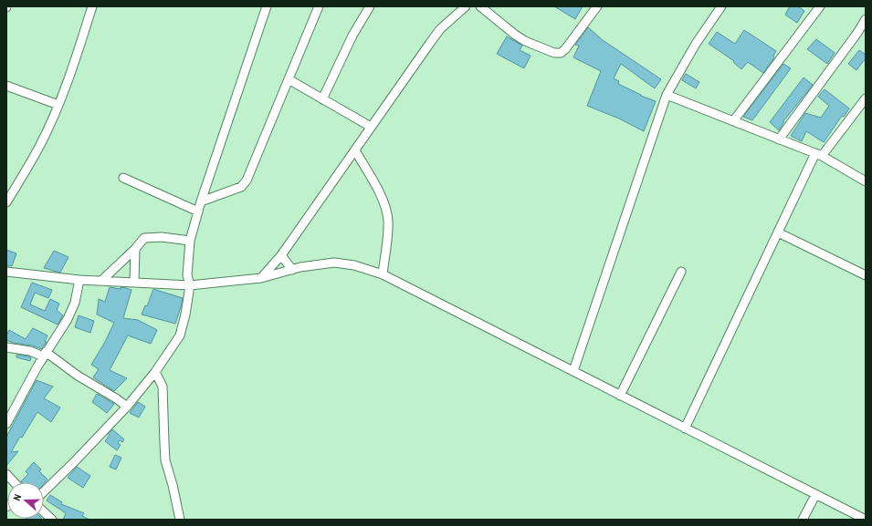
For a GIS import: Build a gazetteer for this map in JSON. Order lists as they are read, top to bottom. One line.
{"north":"left"}
